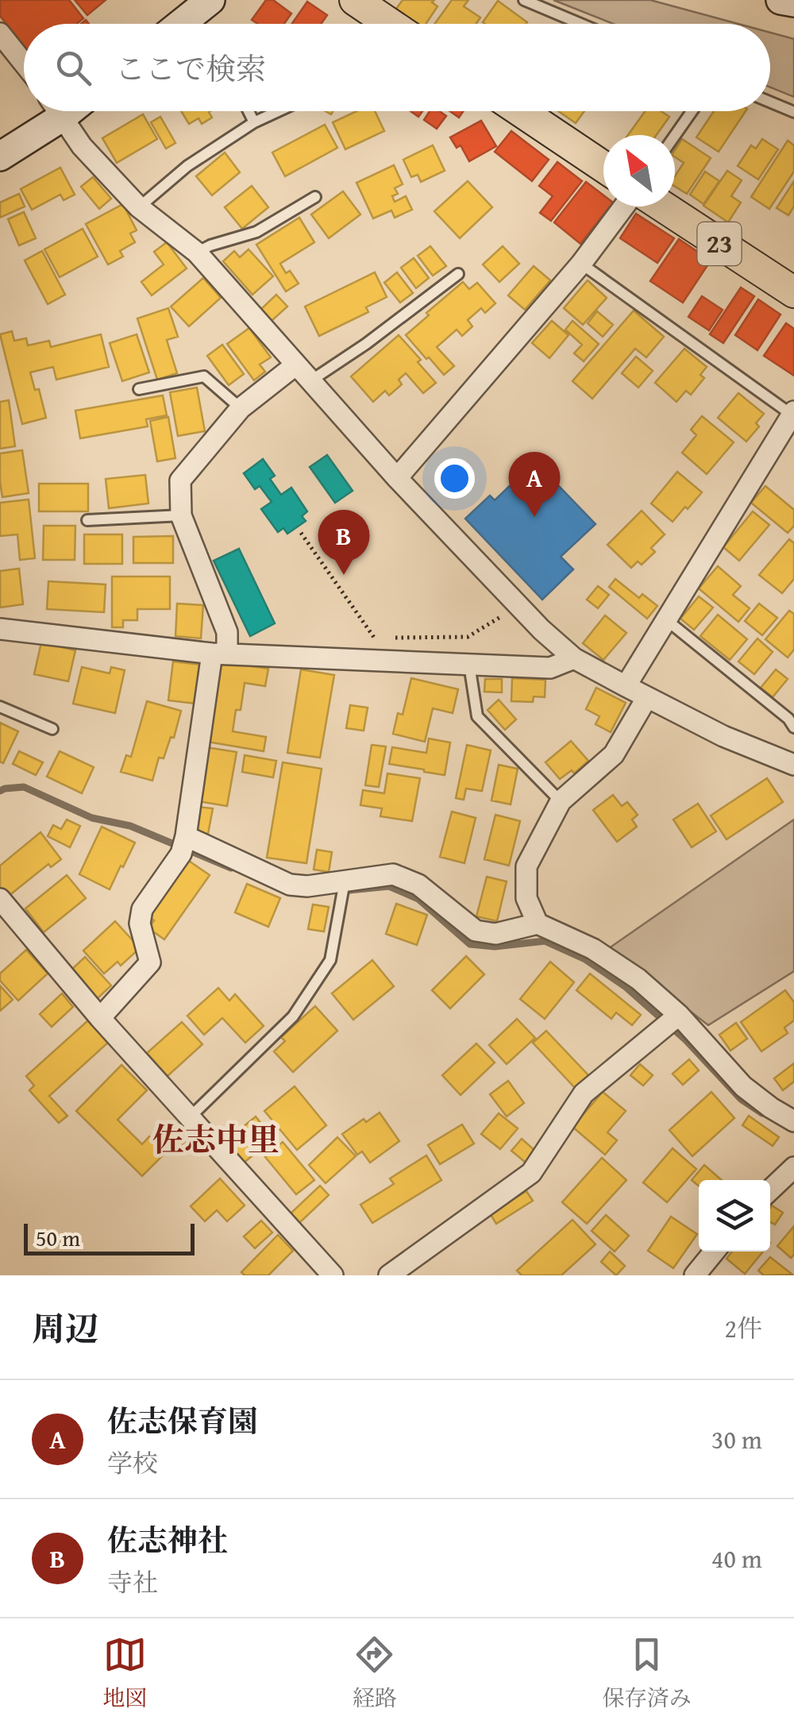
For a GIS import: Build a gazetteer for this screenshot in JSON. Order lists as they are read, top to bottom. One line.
{"streets":{"main road":["23"]},"districts":["佐志中里"],"scale_bar":"50 m","north":"top left","page":{"search":"ここで検索","pins":["A","B"],"scale":"50 m","heading":["周辺","2件"],"list":[{"mark":"A","name":"佐志保育園","note":"学校","value":"30 m"},{"mark":"B","name":"佐志神社","note":"寺社","value":"40 m"}],"nav":["地図","経路","保存済み"]}}
